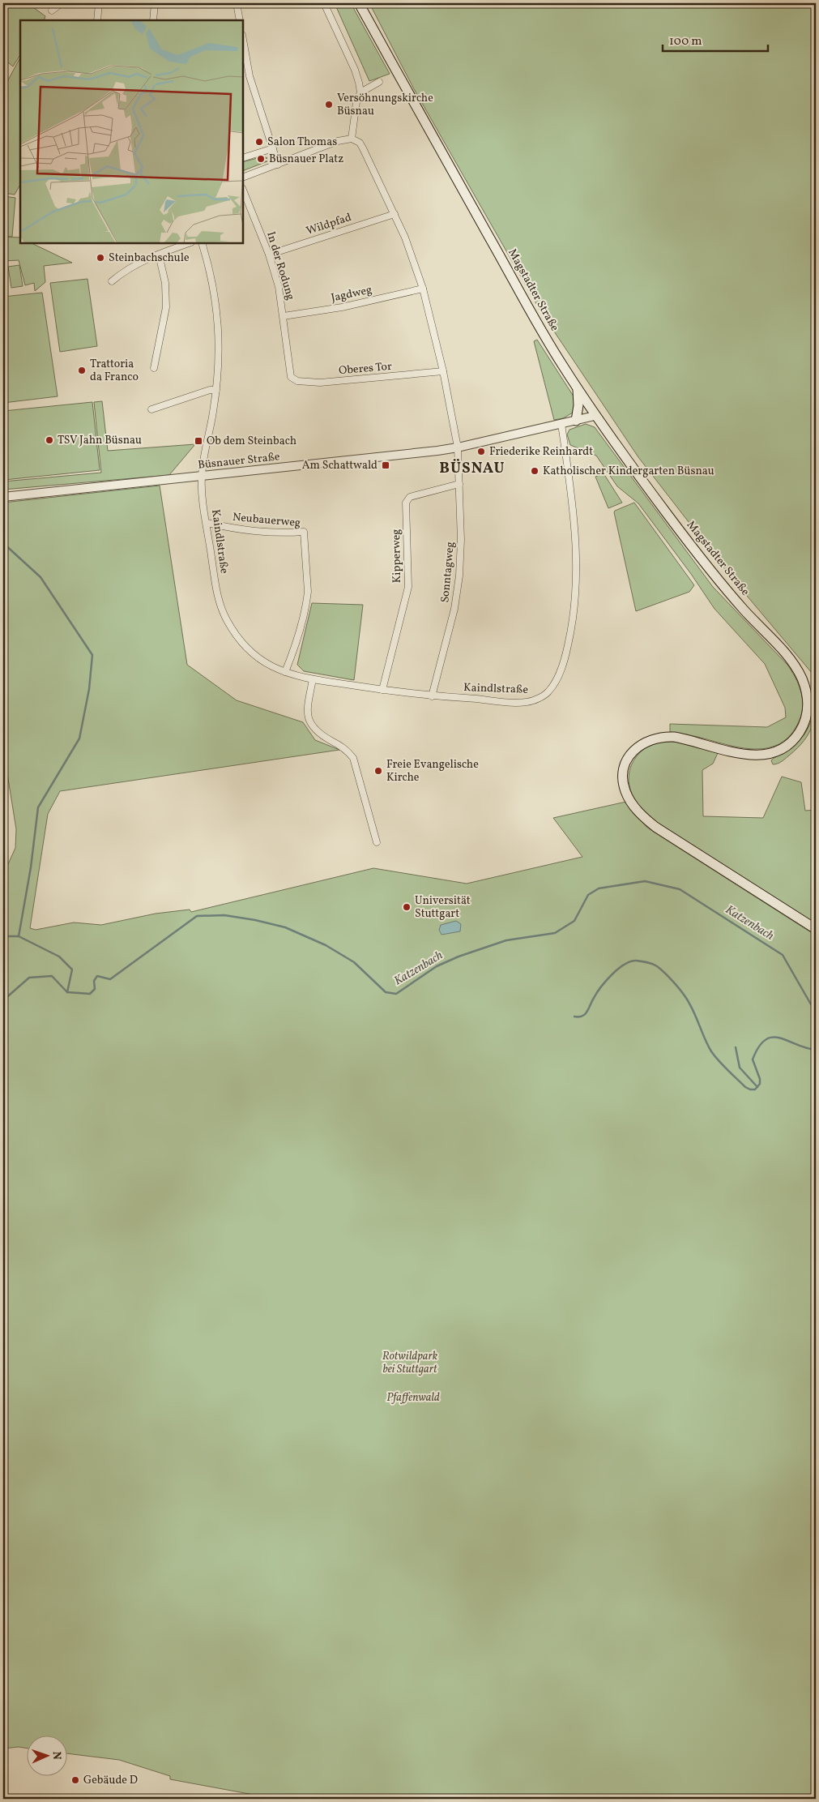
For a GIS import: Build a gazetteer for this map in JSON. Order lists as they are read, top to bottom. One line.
{"streets":{"main road":["Magstadter Straße"],"street":["Wildpfad","In der Rodung","Jagdweg","Oberes Tor","Büsnauer Straße","Neubauerweg","Kaindlstraße","Kipperweg","Sonntagweg"]},"crossings":[["Wildpfad","In der Rodung"],["In der Rodung","Jagdweg"],["In der Rodung","Oberes Tor"],["Magstadter Straße","Büsnauer Straße"],["Büsnauer Straße","Kaindlstraße"],["Büsnauer Straße","Sonntagweg"],["Neubauerweg","Kaindlstraße"],["Kaindlstraße","Kipperweg"],["Kaindlstraße","Sonntagweg"],["Kipperweg","Sonntagweg"]],"districts":["BÜSNAU"],"water":["Katzenbach"],"parks":["Rotwildpark bei Stuttgart","Pfaffenwald"],"places":{"other":["Versöhnungskirche Büsnau","Salon Thomas","Büsnauer Platz","Steinbachschule","Trattoria da Franco","TSV Jahn Büsnau","Friederike Reinhardt","Katholischer Kindergarten Büsnau","Freie Evangelische Kirche","Universität Stuttgart","Gebäude D"],"transit":["Ob dem Steinbach","Am Schattwald"]},"scale_bar":"100 m","north":"right"}
